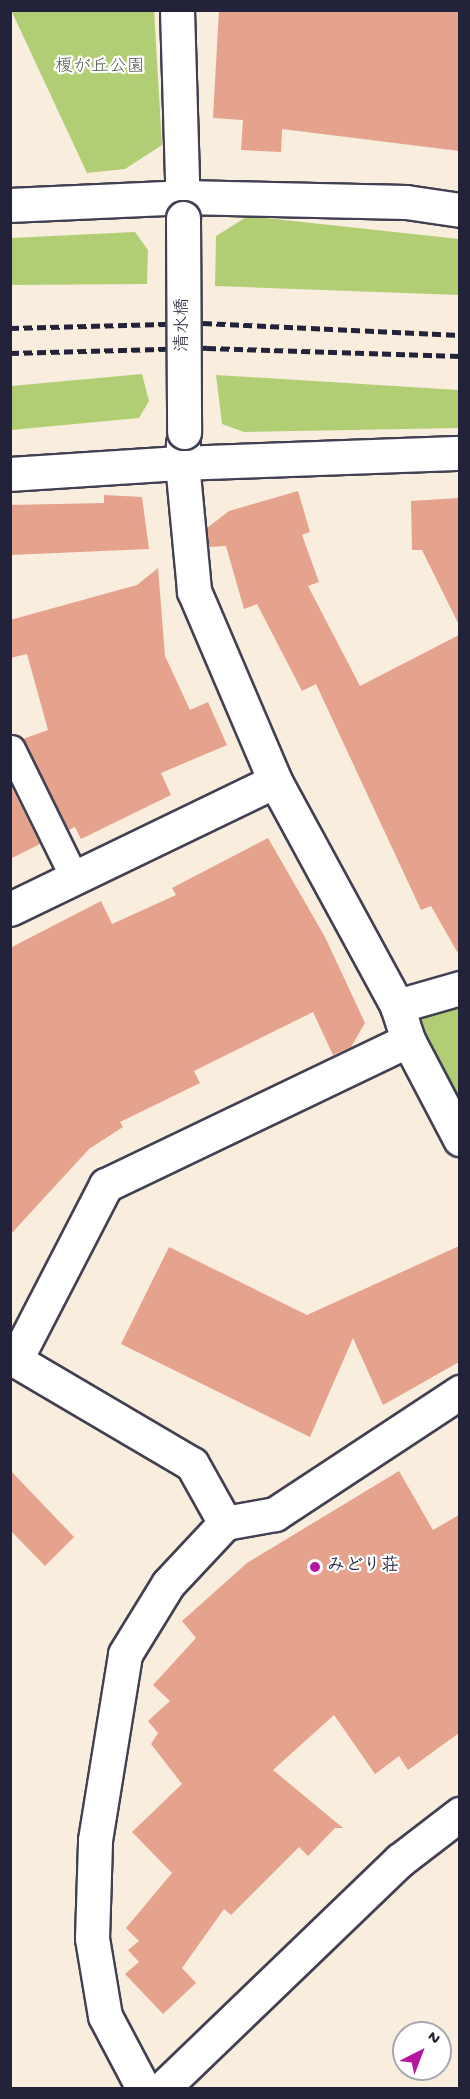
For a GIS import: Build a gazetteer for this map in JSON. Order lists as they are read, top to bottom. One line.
{"streets":{"street":["清水橋"]},"parks":["榎が丘公園"],"places":["みどり荘"],"north":"top right"}
